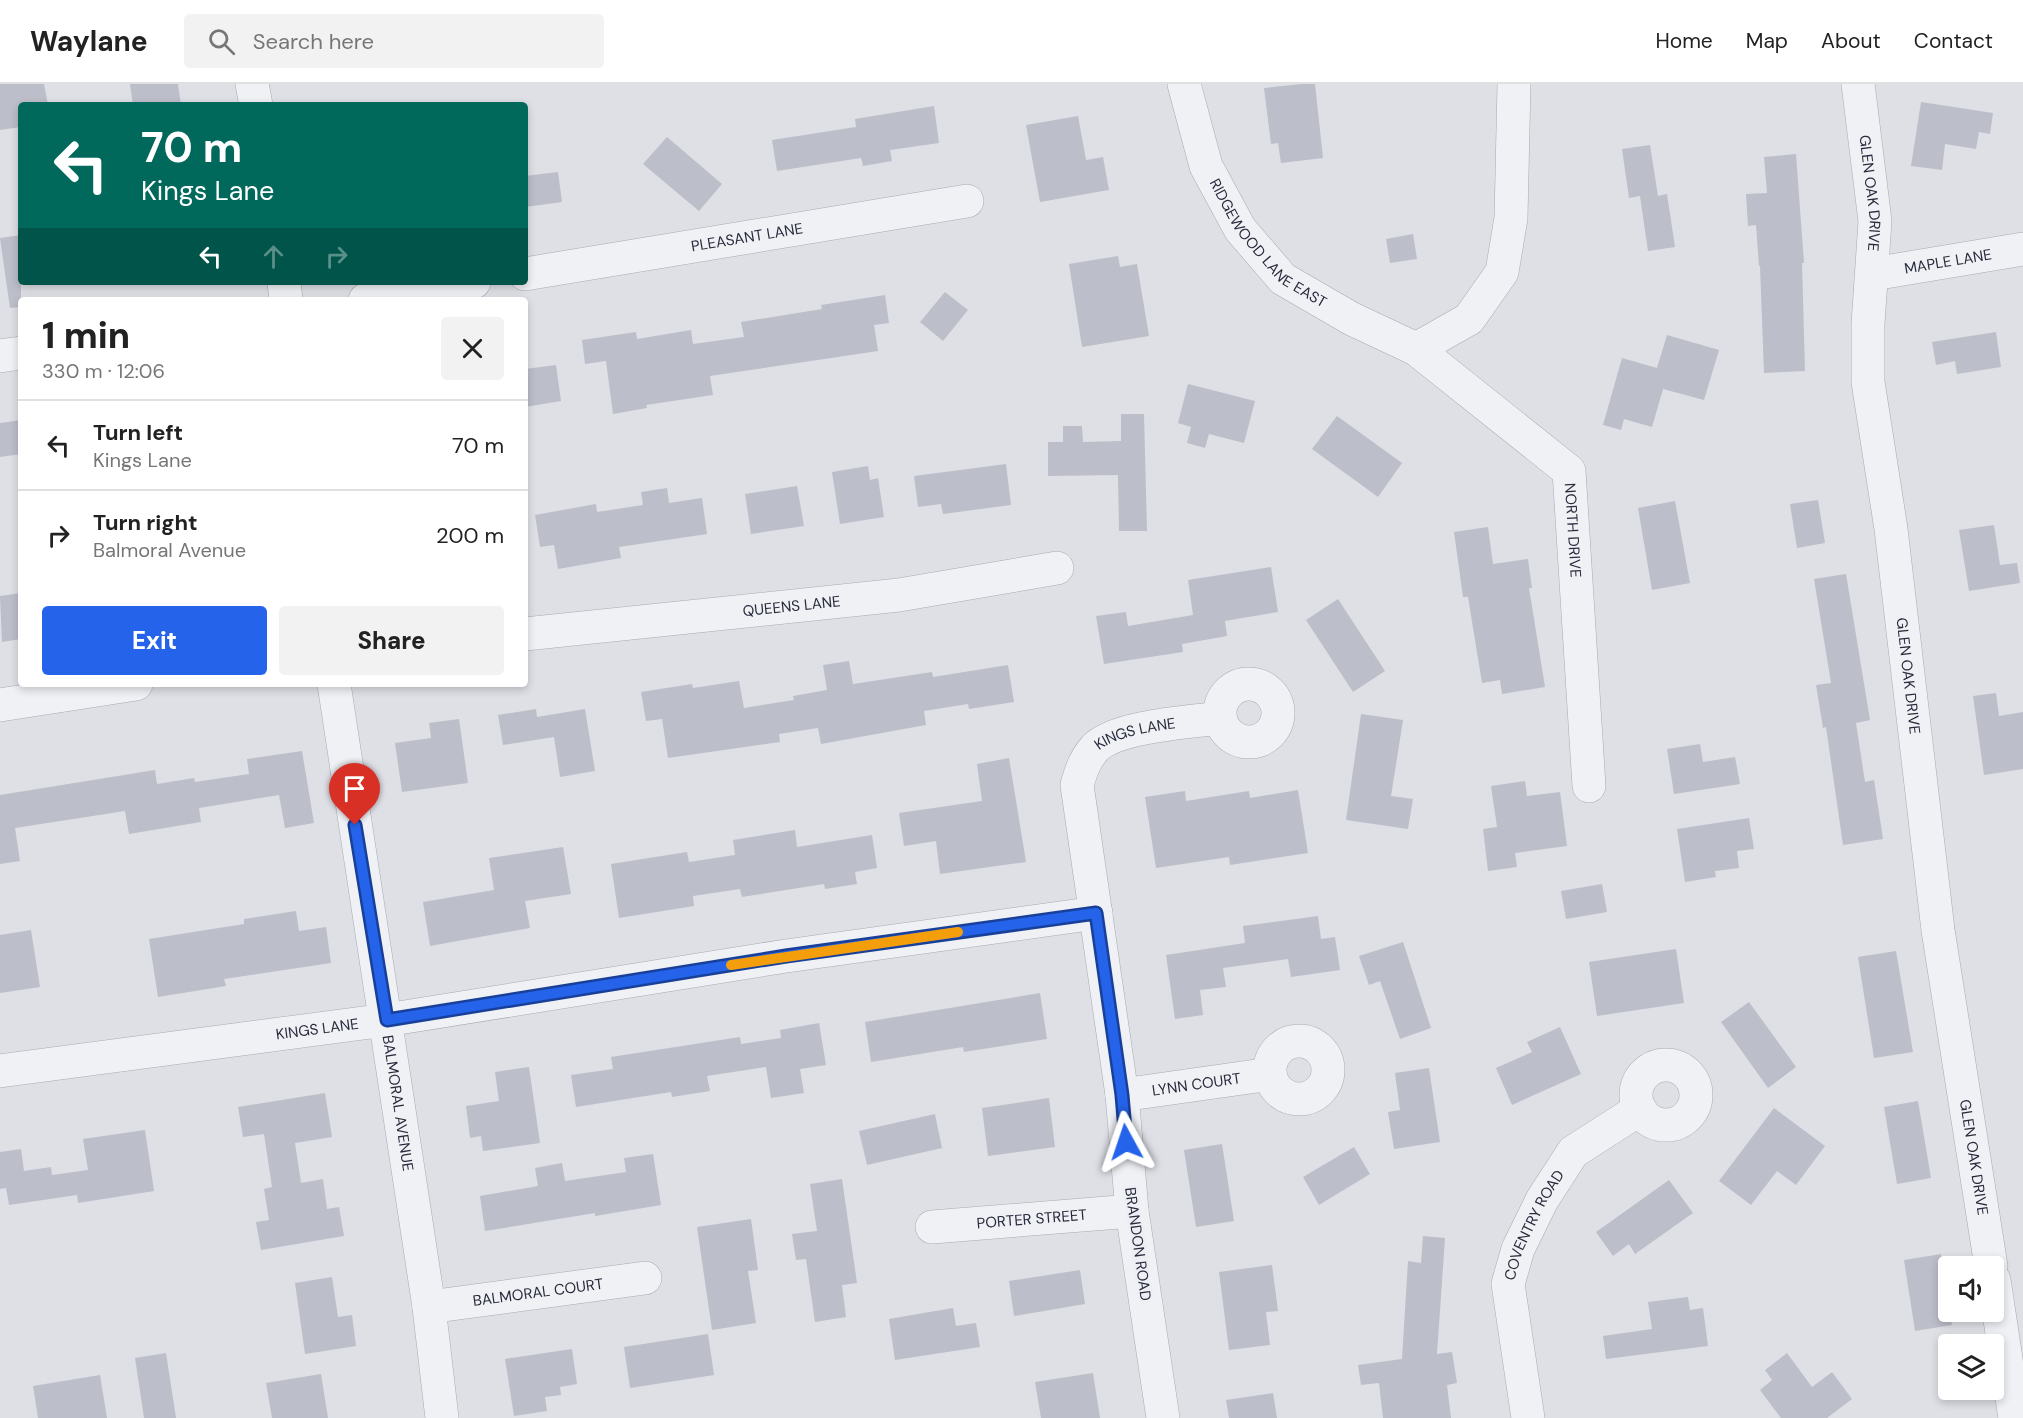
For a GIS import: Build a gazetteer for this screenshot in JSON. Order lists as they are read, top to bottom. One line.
{"streets":{"street":["GLEN OAK DRIVE","PLEASANT LANE","RIDGEWOOD LANE EAST","MAPLE LANE","NORTH DRIVE","QUEENS LANE","KINGS LANE","LYNN COURT","BALMORAL AVENUE","PORTER STREET","COVENTRY ROAD","BRANDON ROAD","BALMORAL COURT"]},"crossings":[["GLEN OAK DRIVE","MAPLE LANE"],["RIDGEWOOD LANE EAST","NORTH DRIVE"],["KINGS LANE","BALMORAL AVENUE"],["KINGS LANE","BRANDON ROAD"],["LYNN COURT","BRANDON ROAD"],["BALMORAL AVENUE","BALMORAL COURT"],["PORTER STREET","BRANDON ROAD"]],"page":{"header":"Waylane","search":"Search here","nav":["Home","Map","About","Contact"],"turn":["70 m","Kings Lane"],"heading":["1 min","330 m · 12:06"],"list":[{"name":"Turn left","note":"Kings Lane","value":"70 m"},{"name":"Turn right","note":"Balmoral Avenue","value":"200 m"}],"buttons":["Exit","Share"]}}
